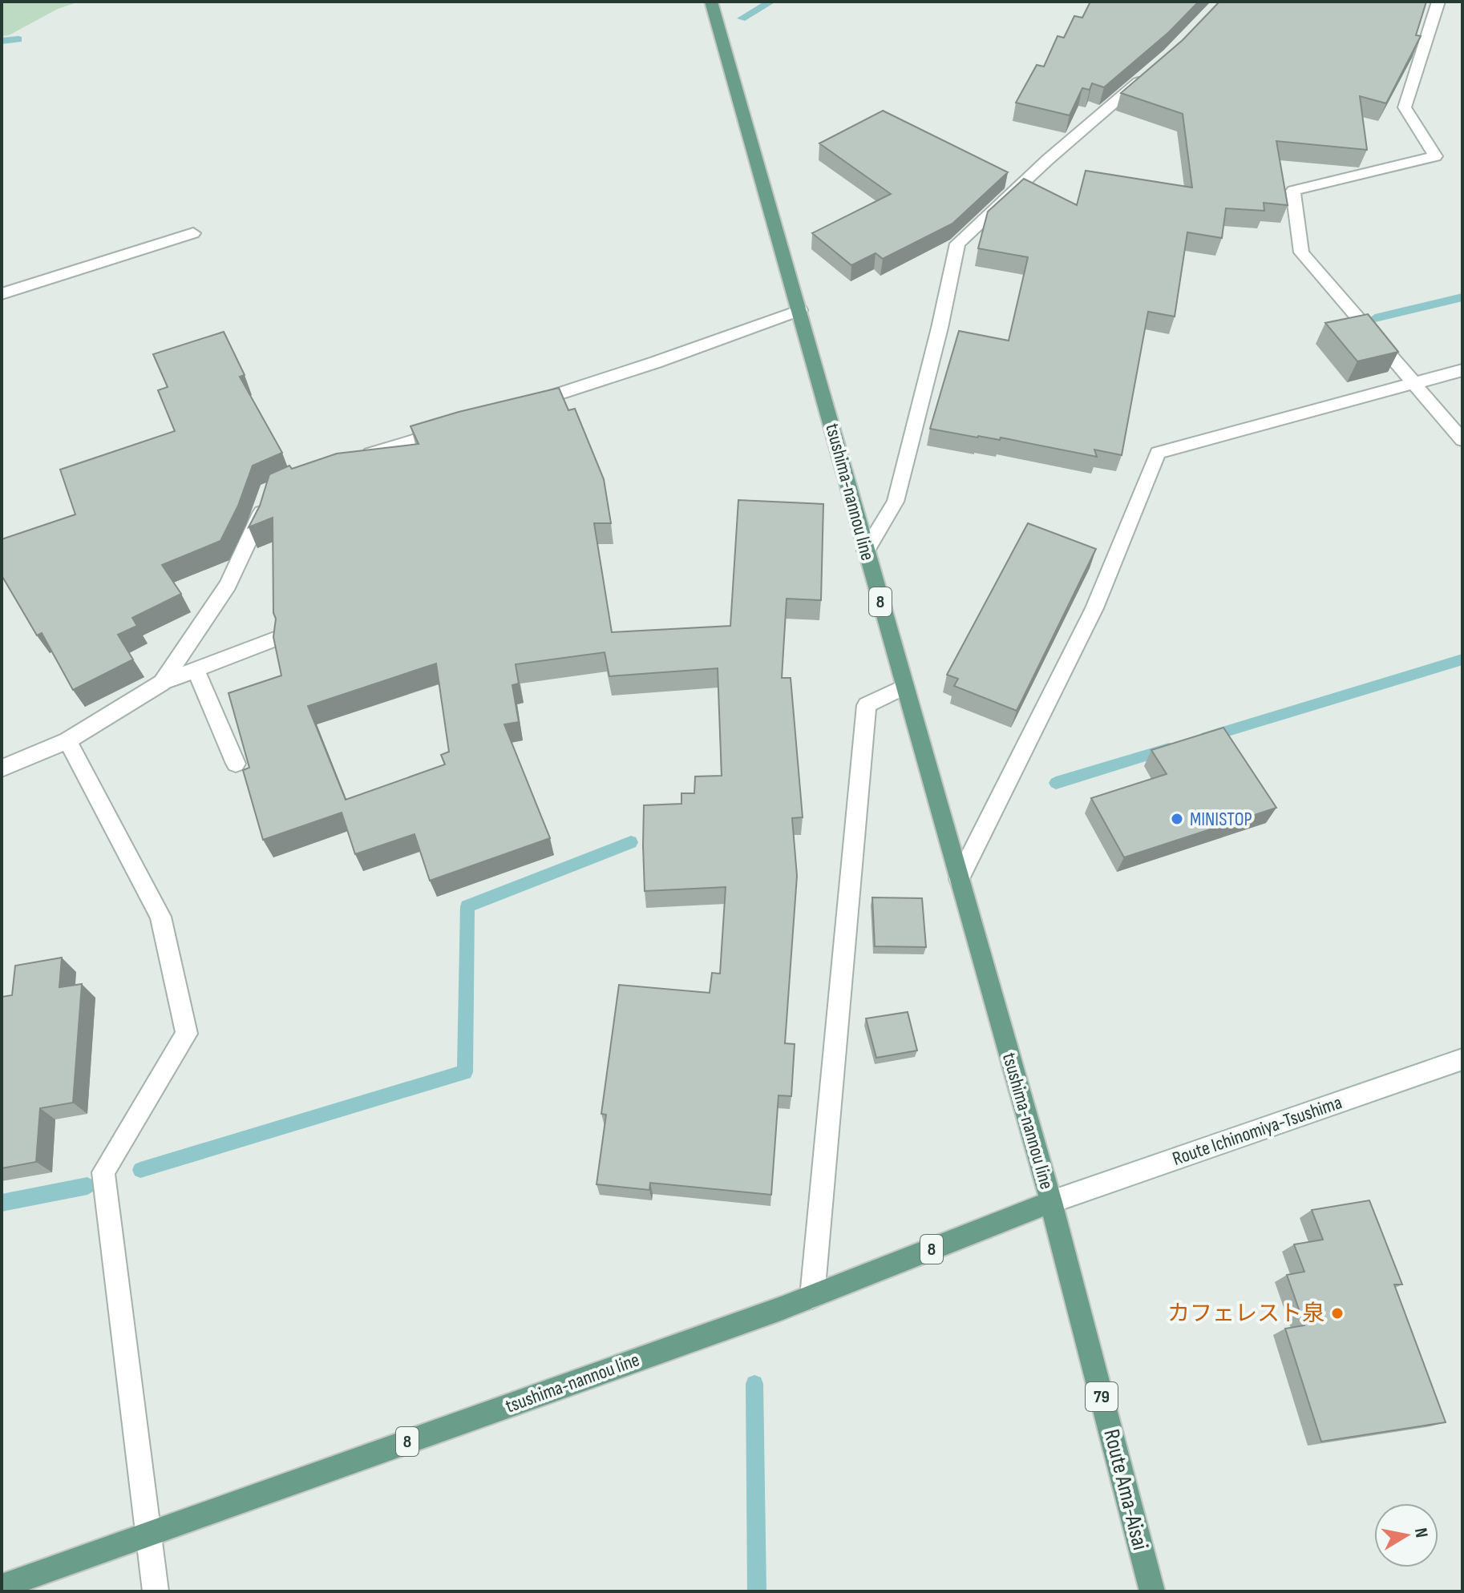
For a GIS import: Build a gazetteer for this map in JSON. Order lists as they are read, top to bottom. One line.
{"streets":{"main road":["tsushima-nannou line","8","79","Route Ama-Aisai"],"street":["Route Ichinomiya-Tsushima"]},"crossings":[["tsushima-nannou line","Route Ichinomiya-Tsushima"],["tsushima-nannou line","Route Ama-Aisai"],["Route Ichinomiya-Tsushima","Route Ama-Aisai"]],"places":["MINISTOP","カフェレスト泉"],"north":"right"}
